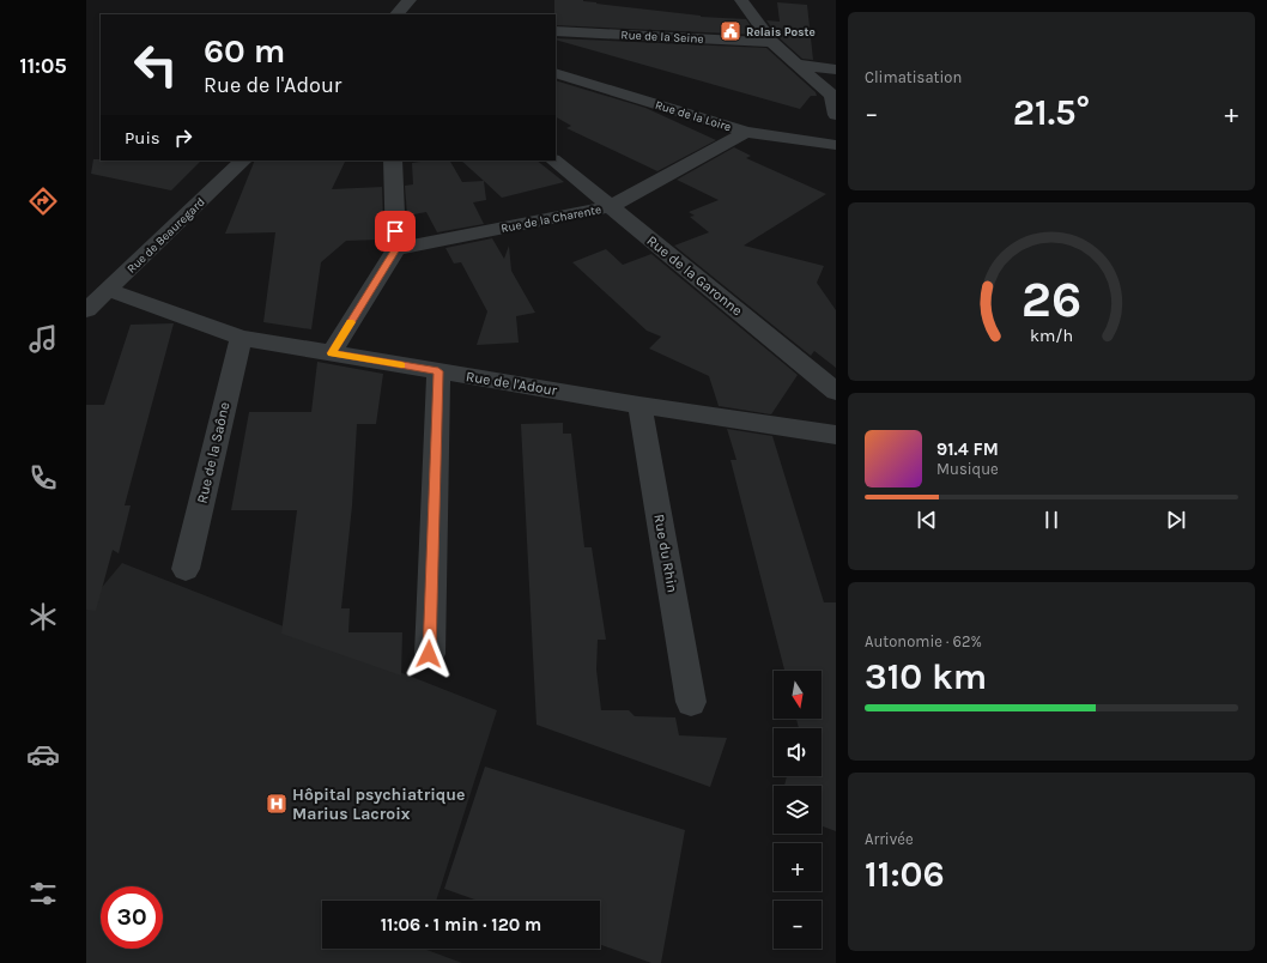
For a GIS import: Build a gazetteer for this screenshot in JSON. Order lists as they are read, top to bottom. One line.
{"streets":{"street":["Rue de la Seine","Rue de la Loire","Rue de la Charente","Rue de Beauregard","Rue de la Garonne","Rue de l'Adour","Rue de la Saône","Rue du Rhin"]},"crossings":[["Rue de la Loire","Rue de la Charente"],["Rue de la Charente","Rue de la Garonne"],["Rue de Beauregard","Rue de l'Adour"],["Rue de l'Adour","Rue de la Saône"],["Rue de l'Adour","Rue du Rhin"]],"places":{"public building":["Relais Poste"],"hospital":["Hôpital psychiatrique Marius Lacroix"]},"north":"bottom","page":{"tabs":"11:05","tile":["Climatisation",["Autonomie · 62%","310 km"],["Arrivée","11:06"]],"turn":["60 m","Rue de l'Adour"],"heat":["−","21.5°","+"],"then":"Puis","song":["91.4 FM","Musique"],"map_buttons":["+","−"],"limit":"30","trip":"11:06 · 1 min · 120 m","gauge":["26","km/h"]}}
